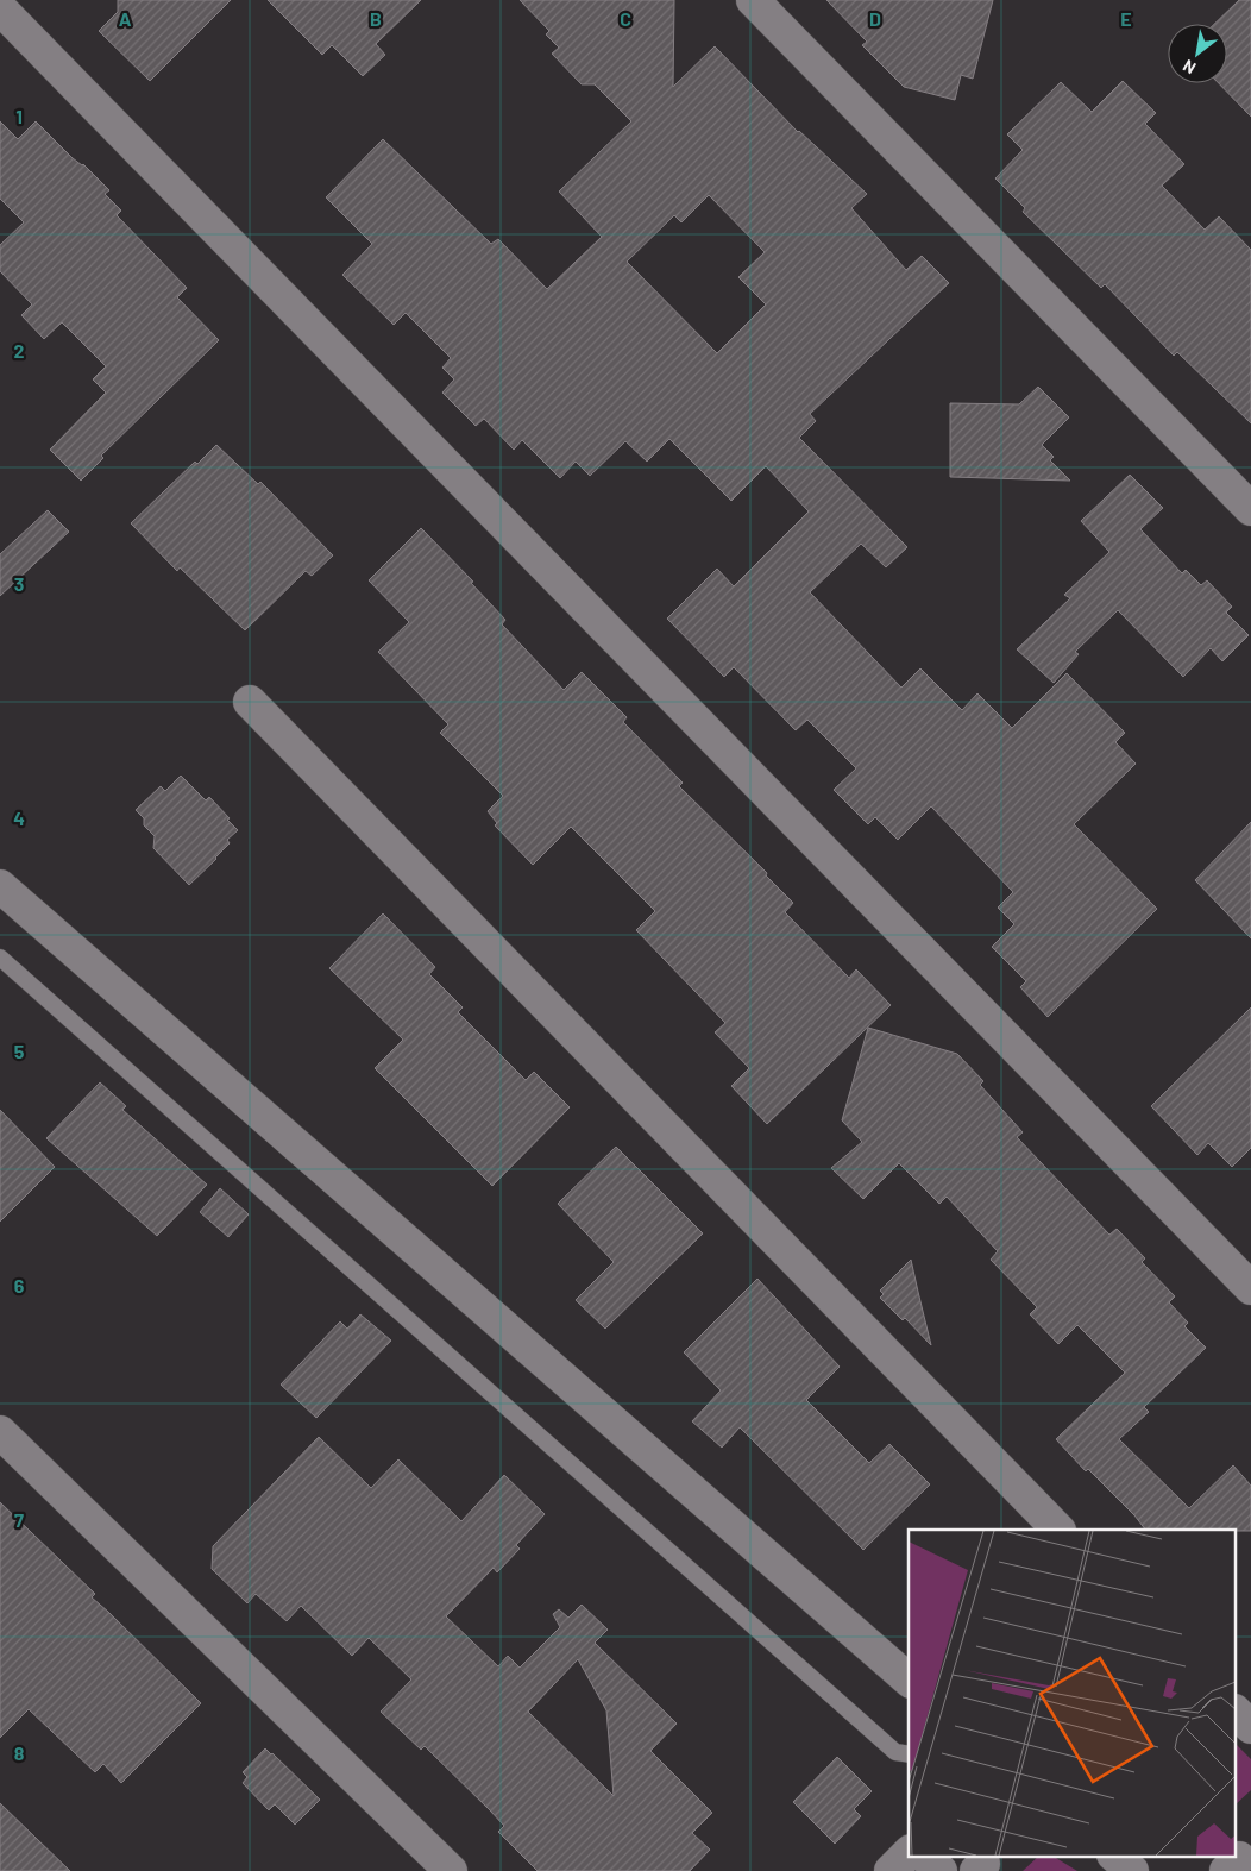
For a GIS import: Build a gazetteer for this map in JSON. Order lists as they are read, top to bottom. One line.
{"north":"bottom left","grid":{"columns":["A","B","C","D","E"],"rows":["1","2","3","4","5","6","7","8"]}}
